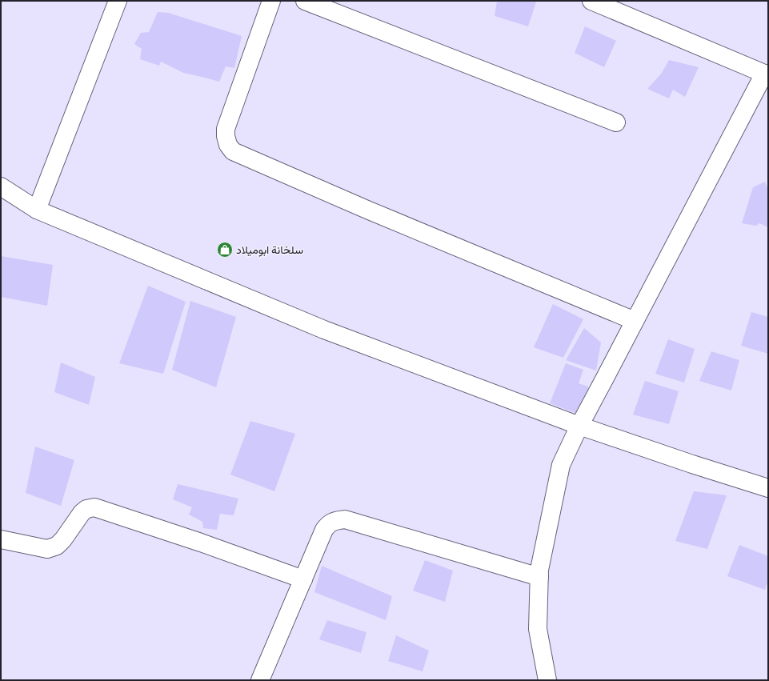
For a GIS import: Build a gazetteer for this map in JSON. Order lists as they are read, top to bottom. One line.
{"places":{"shop":["سلخانة ابوميلاد"]}}
